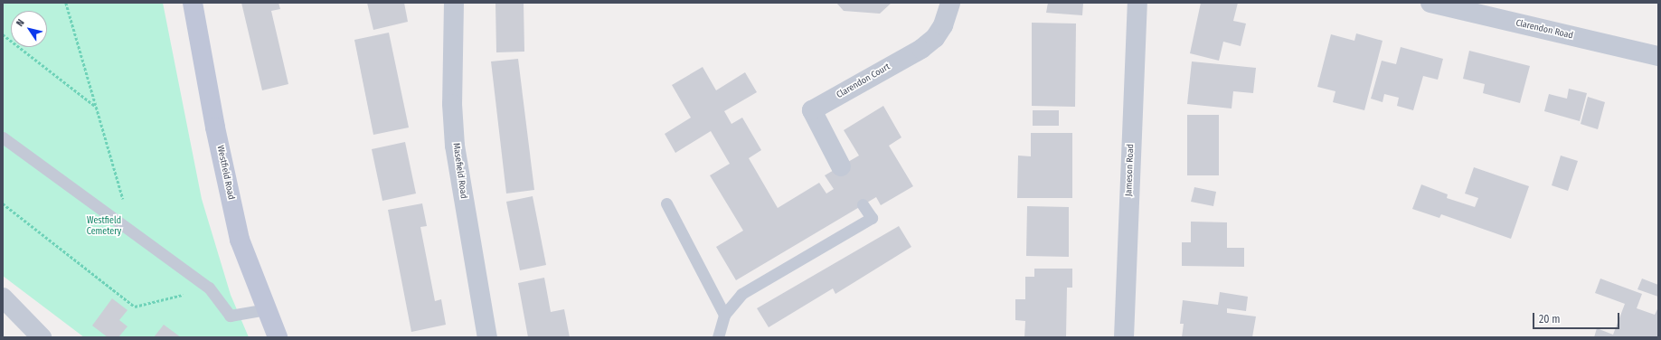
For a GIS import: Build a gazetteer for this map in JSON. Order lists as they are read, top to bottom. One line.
{"streets":{"street":["Clarendon Road","Clarendon Court","Jameson Road","Masefield Road","Westfield Road"]},"parks":["Westfield Cemetery"],"scale_bar":"20 m","north":"top left"}
